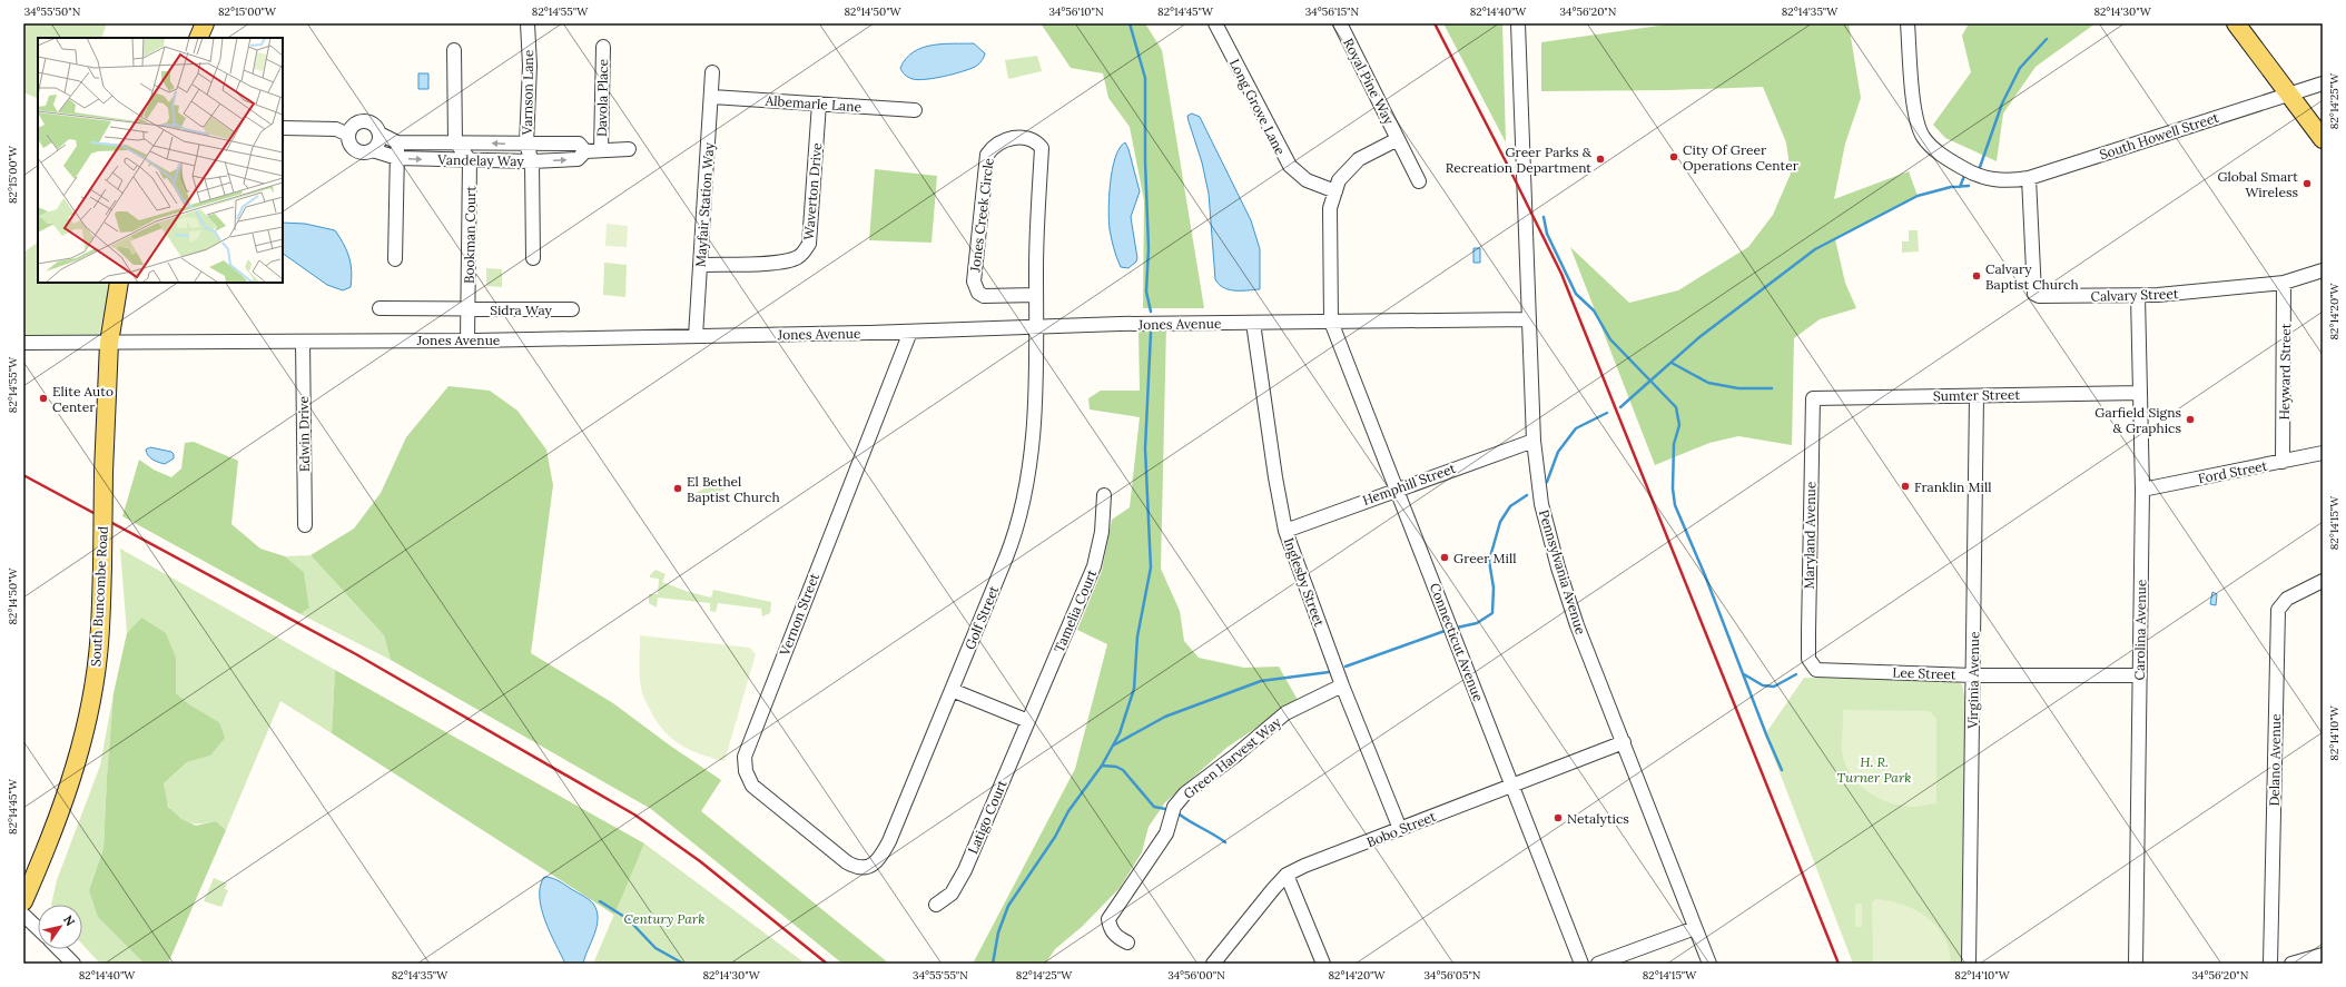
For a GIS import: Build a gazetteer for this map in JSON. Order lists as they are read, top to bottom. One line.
{"streets":{"main road":["South Buncombe Road"],"street":["Royal Pine Way","Varnson Lane","Davola Place","Albemarle Lane","Long Grove Lane","South Howell Street","Vandelay Way","Waverton Drive","Mayfair Station Way","Jones Creek Circle","Bookman Court","Calvary Street","Sidra Way","Jones Avenue","Heyward Street","Sumter Street","Edwin Drive","Ford Street","Hemphill Street","Maryland Avenue","Pennsylvania Avenue","Inglesby Street","Tamelia Court","Vernon Street","Golf Street","Carolina Avenue","Connecticut Avenue","Lee Street","Virginia Avenue","Green Harvest Way","Delano Avenue","Latigo Court","Bobo Street"]},"crossings":[["Varnson Lane","Vandelay Way"],["Davola Place","Vandelay Way"],["Albemarle Lane","Waverton Drive"],["Albemarle Lane","Mayfair Station Way"],["South Howell Street","Calvary Street"],["Vandelay Way","Bookman Court"],["Waverton Drive","Mayfair Station Way"],["Mayfair Station Way","Jones Avenue"],["Jones Creek Circle","Jones Avenue"],["Jones Creek Circle","Golf Street"],["Bookman Court","Sidra Way"],["Bookman Court","Jones Avenue"],["Calvary Street","Heyward Street"],["Calvary Street","Carolina Avenue"],["Jones Avenue","Edwin Drive"],["Jones Avenue","Pennsylvania Avenue"],["Jones Avenue","Inglesby Street"],["Jones Avenue","South Buncombe Road"],["Jones Avenue","Vernon Street"],["Jones Avenue","Golf Street"],["Jones Avenue","Connecticut Avenue"],["Heyward Street","Ford Street"],["Sumter Street","Maryland Avenue"],["Sumter Street","Carolina Avenue"],["Sumter Street","Virginia Avenue"],["Ford Street","Carolina Avenue"],["Hemphill Street","Pennsylvania Avenue"],["Hemphill Street","Inglesby Street"],["Hemphill Street","Connecticut Avenue"],["Maryland Avenue","Lee Street"],["Pennsylvania Avenue","Bobo Street"],["Inglesby Street","Green Harvest Way"],["Inglesby Street","Bobo Street"],["Tamelia Court","Latigo Court"],["Vernon Street","Golf Street"],["Carolina Avenue","Lee Street"],["Connecticut Avenue","Bobo Street"],["Lee Street","Virginia Avenue"]],"parks":["H. R. Turner Park","Century Park"],"places":["City Of Greer Operations Center","Greer Parks & Recreation Department","Global Smart Wireless","Calvary Baptist Church","Elite Auto Center","Garfield Signs & Graphics","Franklin Mill","El Bethel Baptist Church","Greer Mill","Netalytics"],"north":"top right","coordinates":["34°55'50\"N","82°15'00\"W","82°14'55\"W","82°14'50\"W","34°56'10\"N","82°14'45\"W","34°56'15\"N","82°14'40\"W","34°56'20\"N","82°14'35\"W","82°14'30\"W","82°14'25\"W","82°14'20\"W","82°14'15\"W","82°14'10\"W","34°55'55\"N","34°56'00\"N","34°56'05\"N"]}
